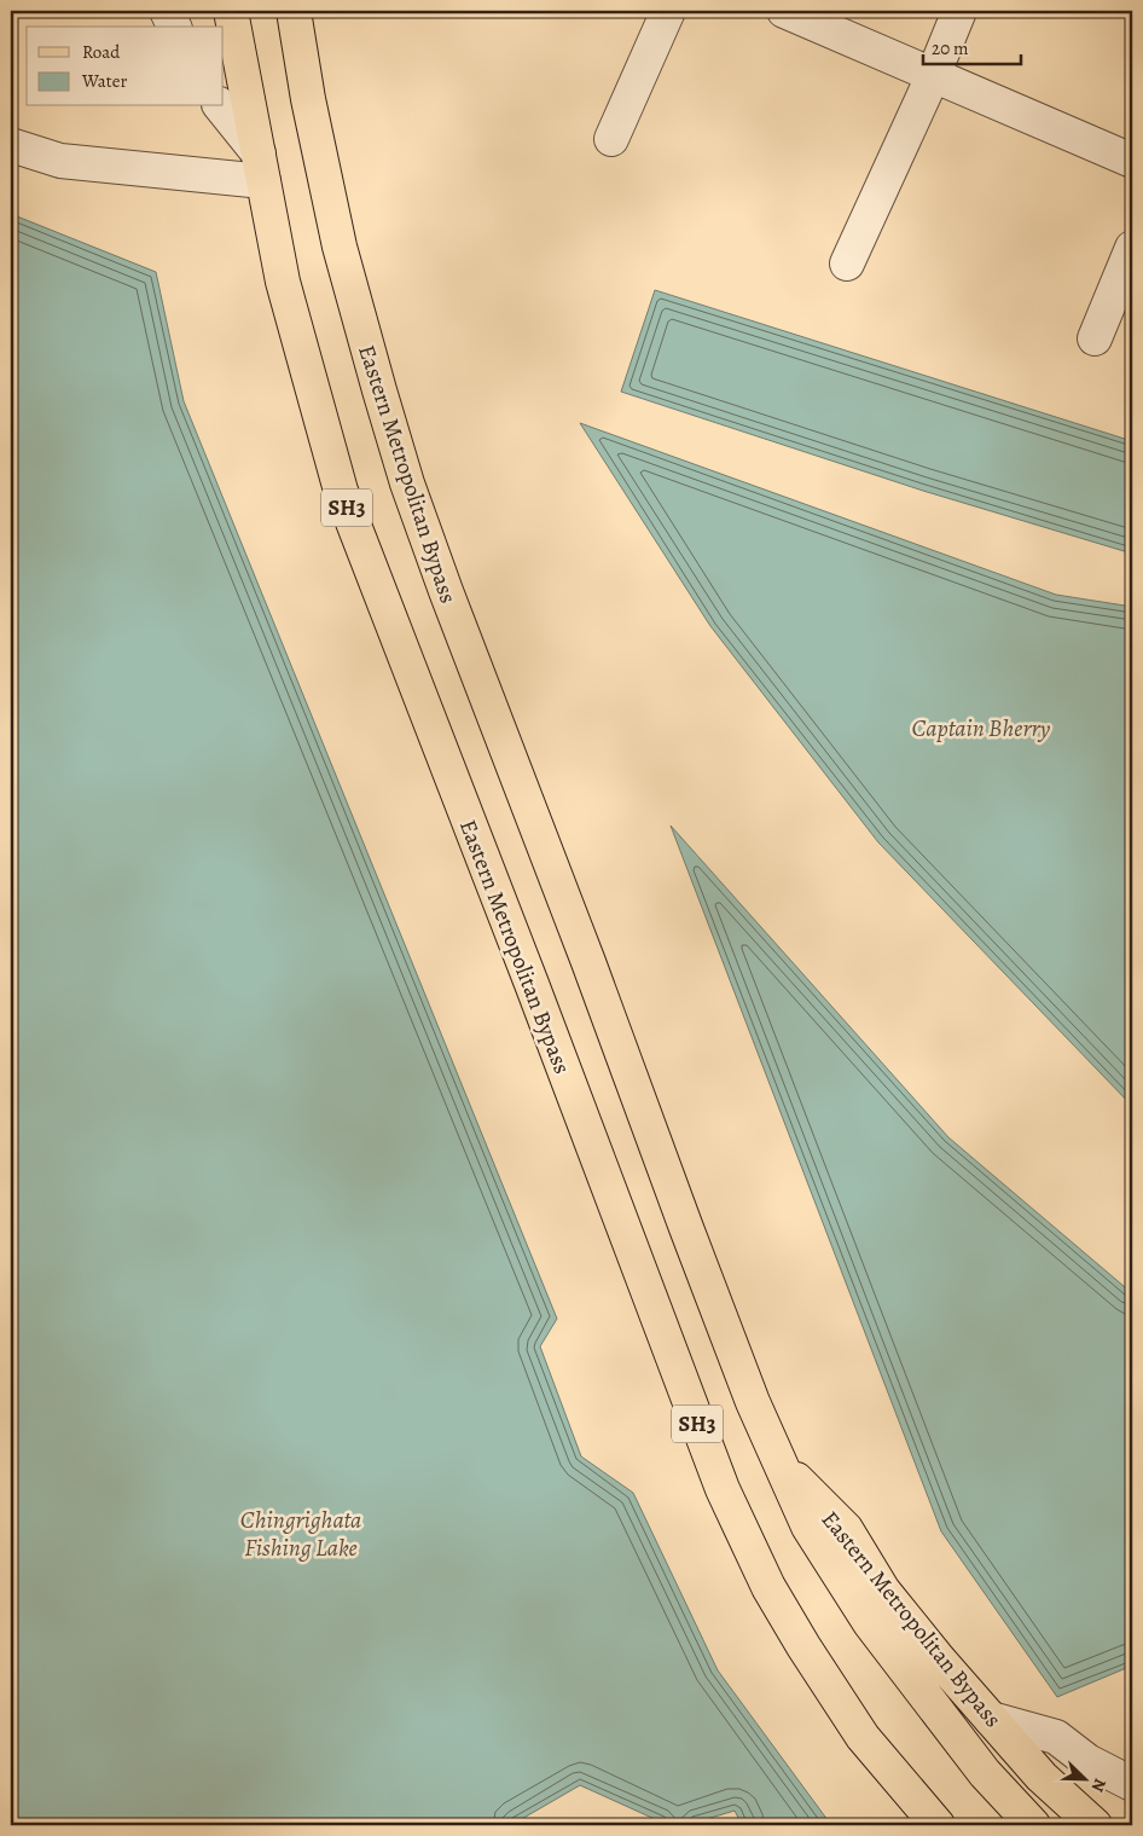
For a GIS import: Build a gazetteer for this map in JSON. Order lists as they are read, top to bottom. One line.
{"streets":{"main road":["Eastern Metropolitan Bypass","SH3"]},"water":["Captain Bherry","Chingrighata Fishing Lake"],"legend":["Road","Water"],"scale_bar":"20 m","north":"bottom right"}
